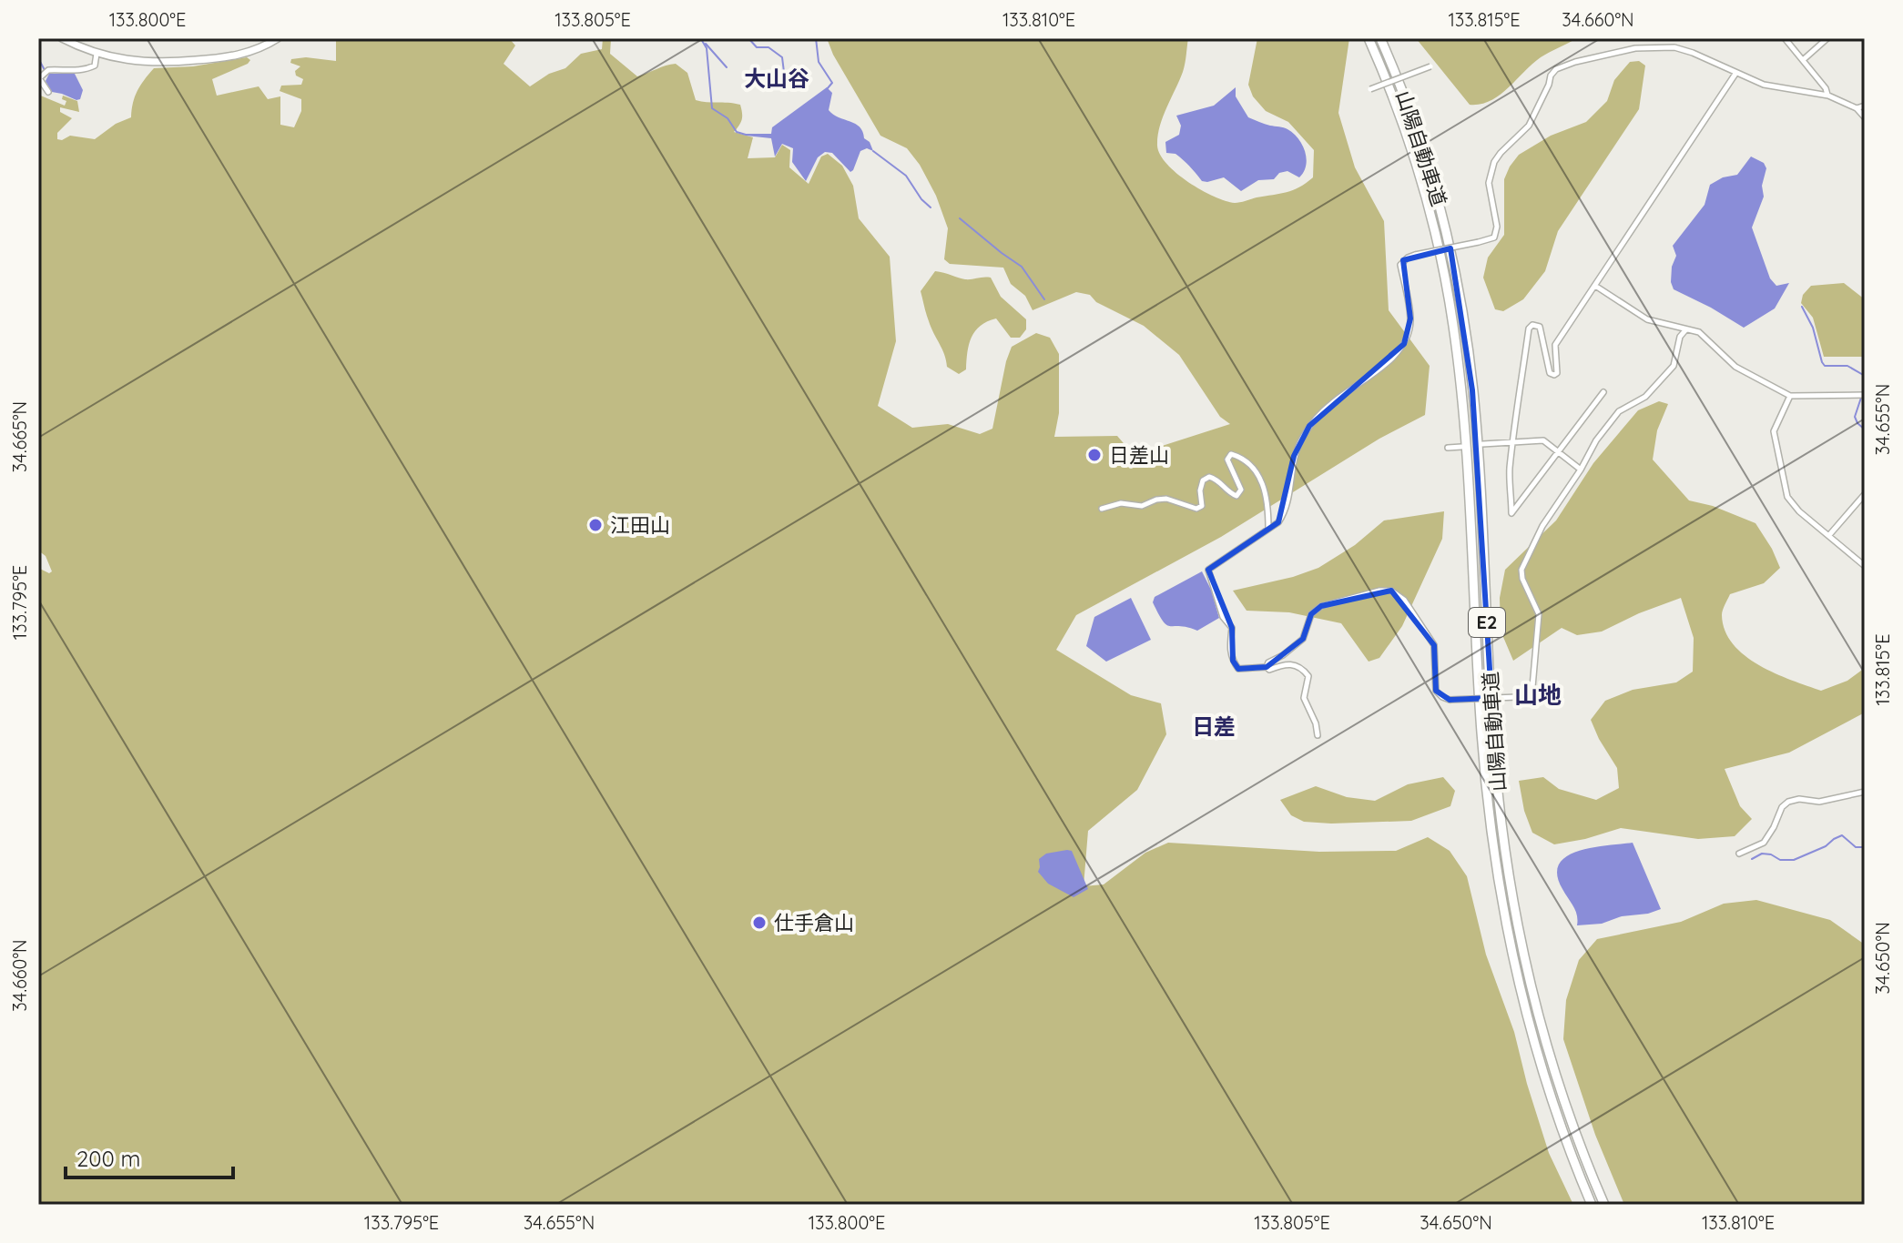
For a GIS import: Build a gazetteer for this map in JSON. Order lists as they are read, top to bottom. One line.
{"streets":{"highway":["山陽自動車道","E2"]},"districts":["大山谷","山地","日差"],"places":["日差山","江田山","仕手倉山"],"scale_bar":"200 m","coordinates":["133.800°E","133.805°E","133.810°E","133.815°E","34.660°N","34.655°N","34.665°N","133.795°E","34.650°N"]}
